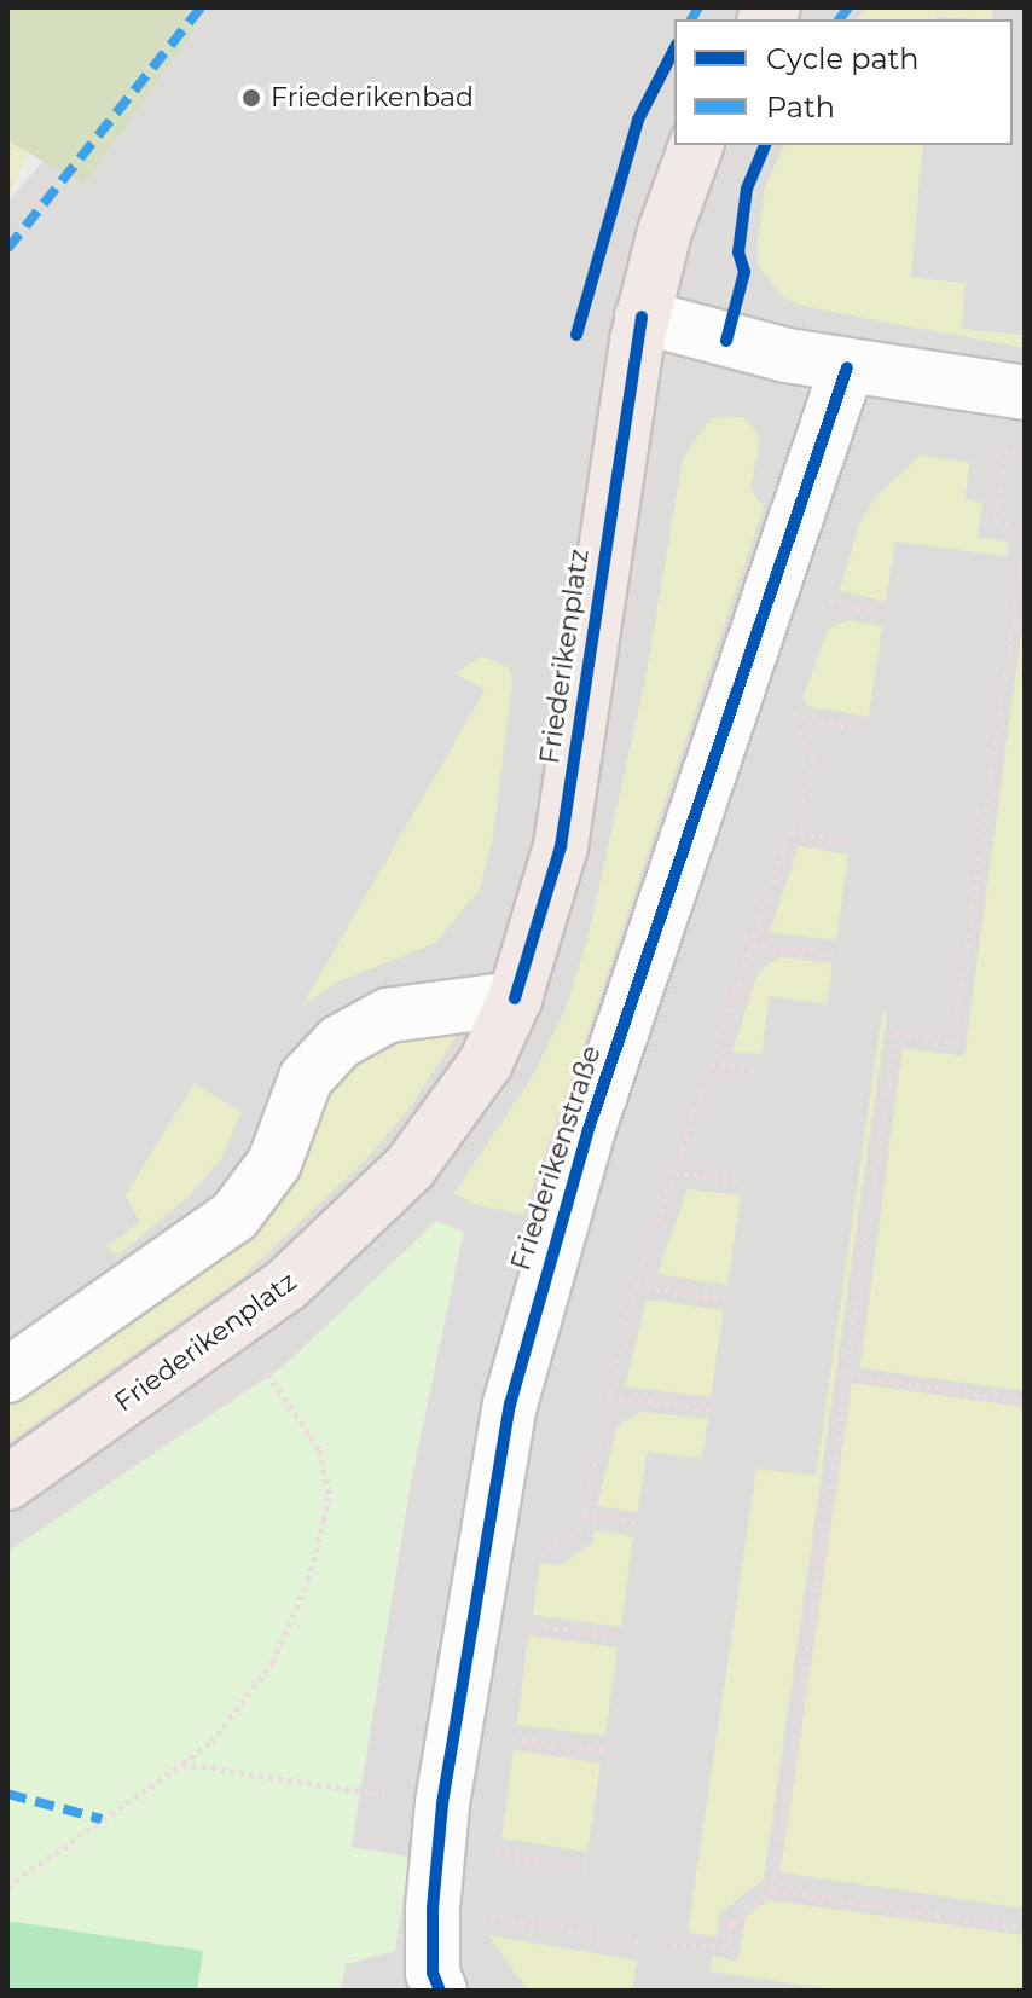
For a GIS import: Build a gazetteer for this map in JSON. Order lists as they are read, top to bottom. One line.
{"streets":{"main road":["Friederikenplatz"],"street":["Friederikenstraße"]},"places":["Friederikenbad"],"legend":["Cycle path","Path"]}
